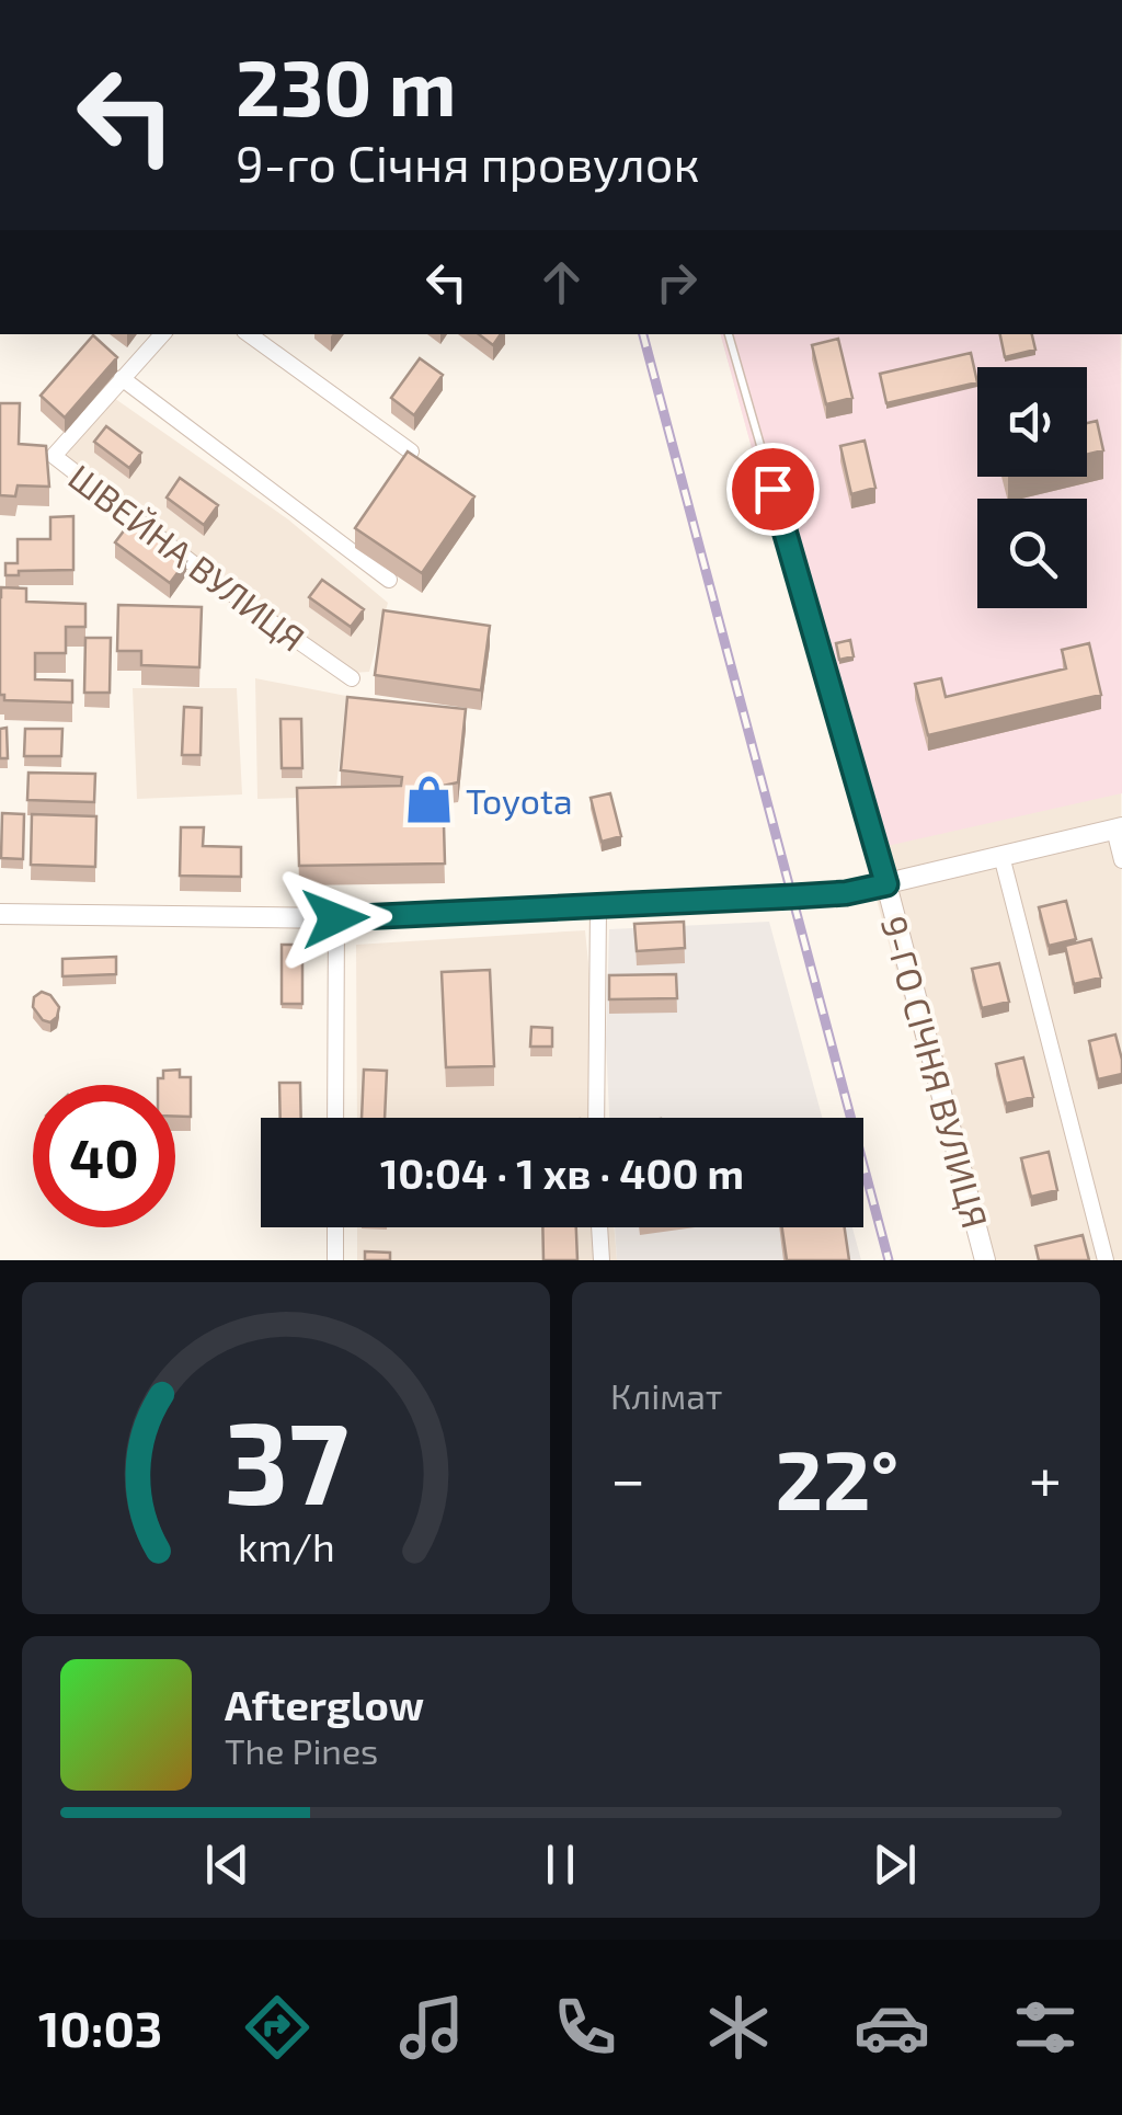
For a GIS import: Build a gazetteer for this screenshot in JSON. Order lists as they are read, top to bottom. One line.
{"streets":{"street":["ШВЕЙНА ВУЛИЦЯ","9-ГО СІЧНЯ ВУЛИЦЯ"]},"places":{"shop":["Toyota"]},"page":{"turn":["230 m","9-го Січня провулок"],"limit":"40","trip":"10:04 · 1 хв · 400 m","tile":"Клімат","heat":["−","22°","+"],"song":["Afterglow","The Pines"],"tabs":"10:03","gauge":["37","km/h"]}}
